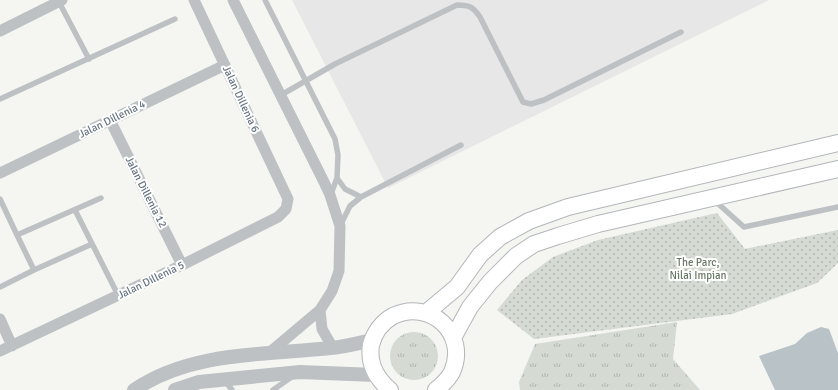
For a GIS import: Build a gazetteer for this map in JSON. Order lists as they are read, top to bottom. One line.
{"streets":{"street":["Jalan Dillenia 6","Jalan Dillenia 4","Jalan Dillenia 12","Jalan Dillenia 5"]},"crossings":[["Jalan Dillenia 6","Jalan Dillenia 4"],["Jalan Dillenia 6","Jalan Dillenia 5"],["Jalan Dillenia 4","Jalan Dillenia 12"],["Jalan Dillenia 12","Jalan Dillenia 5"]],"parks":["The Parc, Nilai Impian"]}
